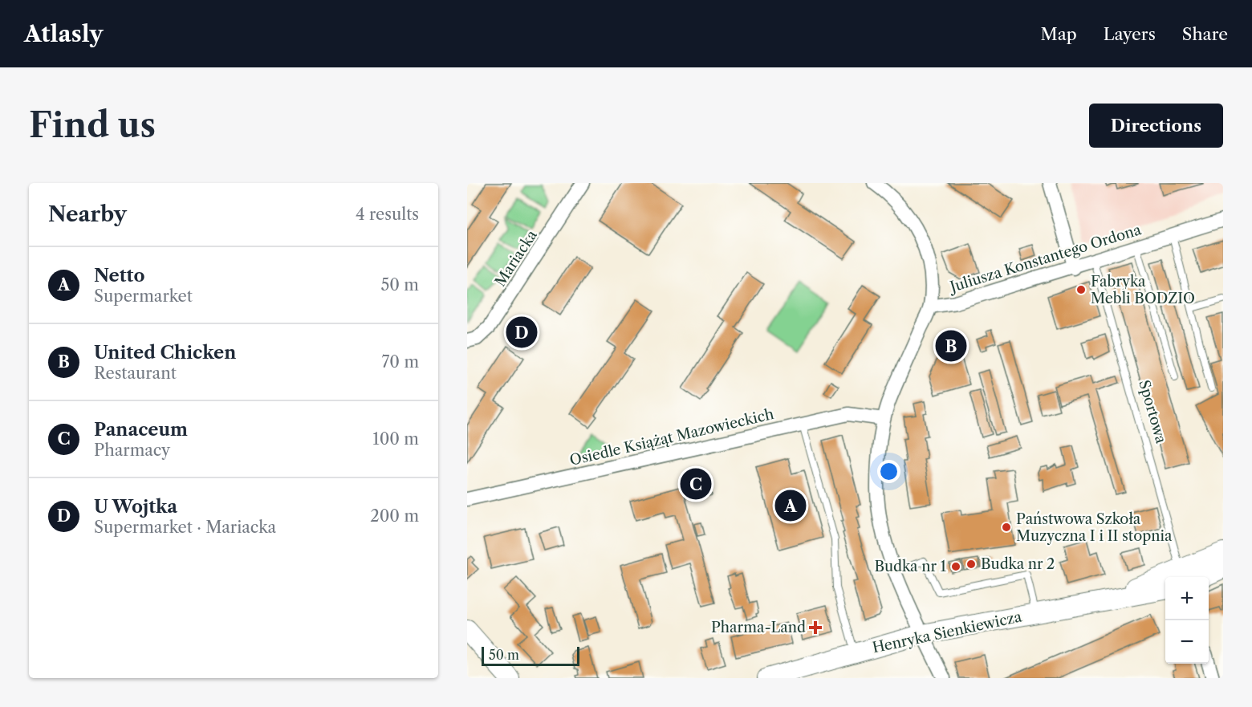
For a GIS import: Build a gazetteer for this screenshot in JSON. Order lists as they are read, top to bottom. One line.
{"streets":{"street":["Mariacka","Juliusza Konstantego Ordona","Osiedle Książąt Mazowieckich","Henryka Sienkiewicza"],"lane":["Sportowa"]},"crossings":[["Juliusza Konstantego Ordona","Sportowa"],["Sportowa","Henryka Sienkiewicza"]],"places":{"other":["Fabryka Mebli BODZIO","Państwowa Szkoła Muzyczna I i II stopnia","Budka nr 2","Budka nr 1"],"health":["Pharma-Land"]},"scale_bar":"50 m","page":{"header":"Atlasly","nav":["Map","Layers","Share"],"buttons":"Directions","title":"Find us","heading":["Nearby","4 results"],"list":[{"mark":"A","name":"Netto","note":"Supermarket","value":"50 m"},{"mark":"B","name":"United Chicken","note":"Restaurant","value":"70 m"},{"mark":"C","name":"Panaceum","note":"Pharmacy","value":"100 m"},{"mark":"D","name":"U Wojtka","note":"Supermarket · Mariacka","value":"200 m"}],"pins":["D","B","C","A"],"map_buttons":["+","−"],"scale":"50 m"}}
